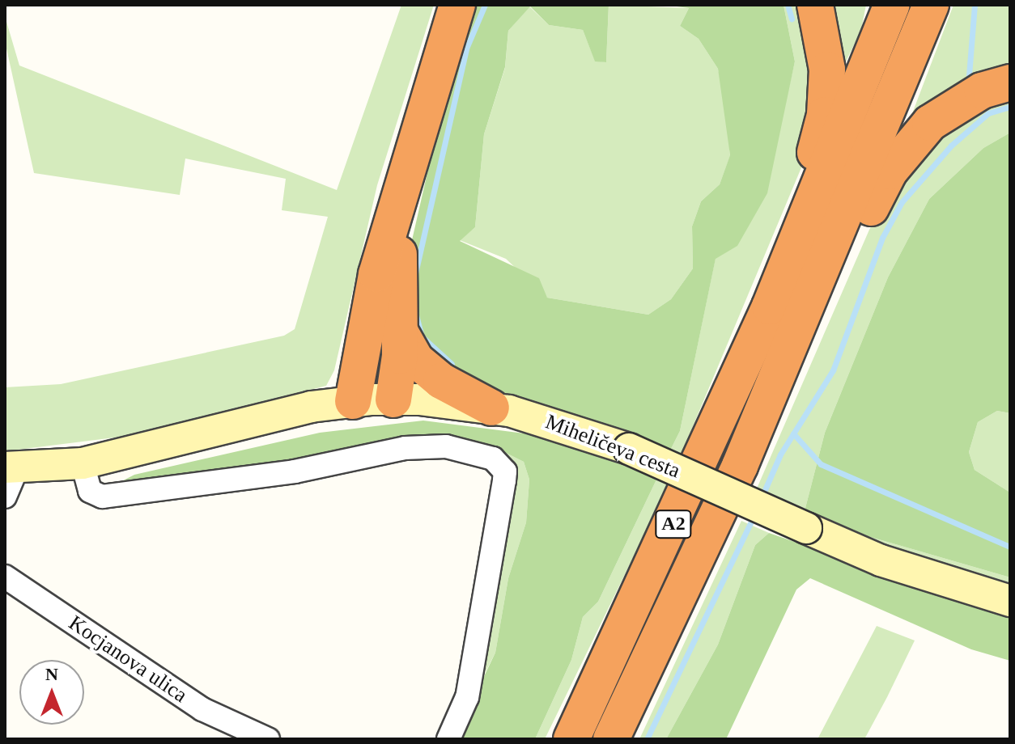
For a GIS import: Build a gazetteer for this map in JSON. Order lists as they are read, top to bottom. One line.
{"streets":{"highway":["A2"],"street":["Miheličeva cesta","Kocjanova ulica"]},"north":"top"}
